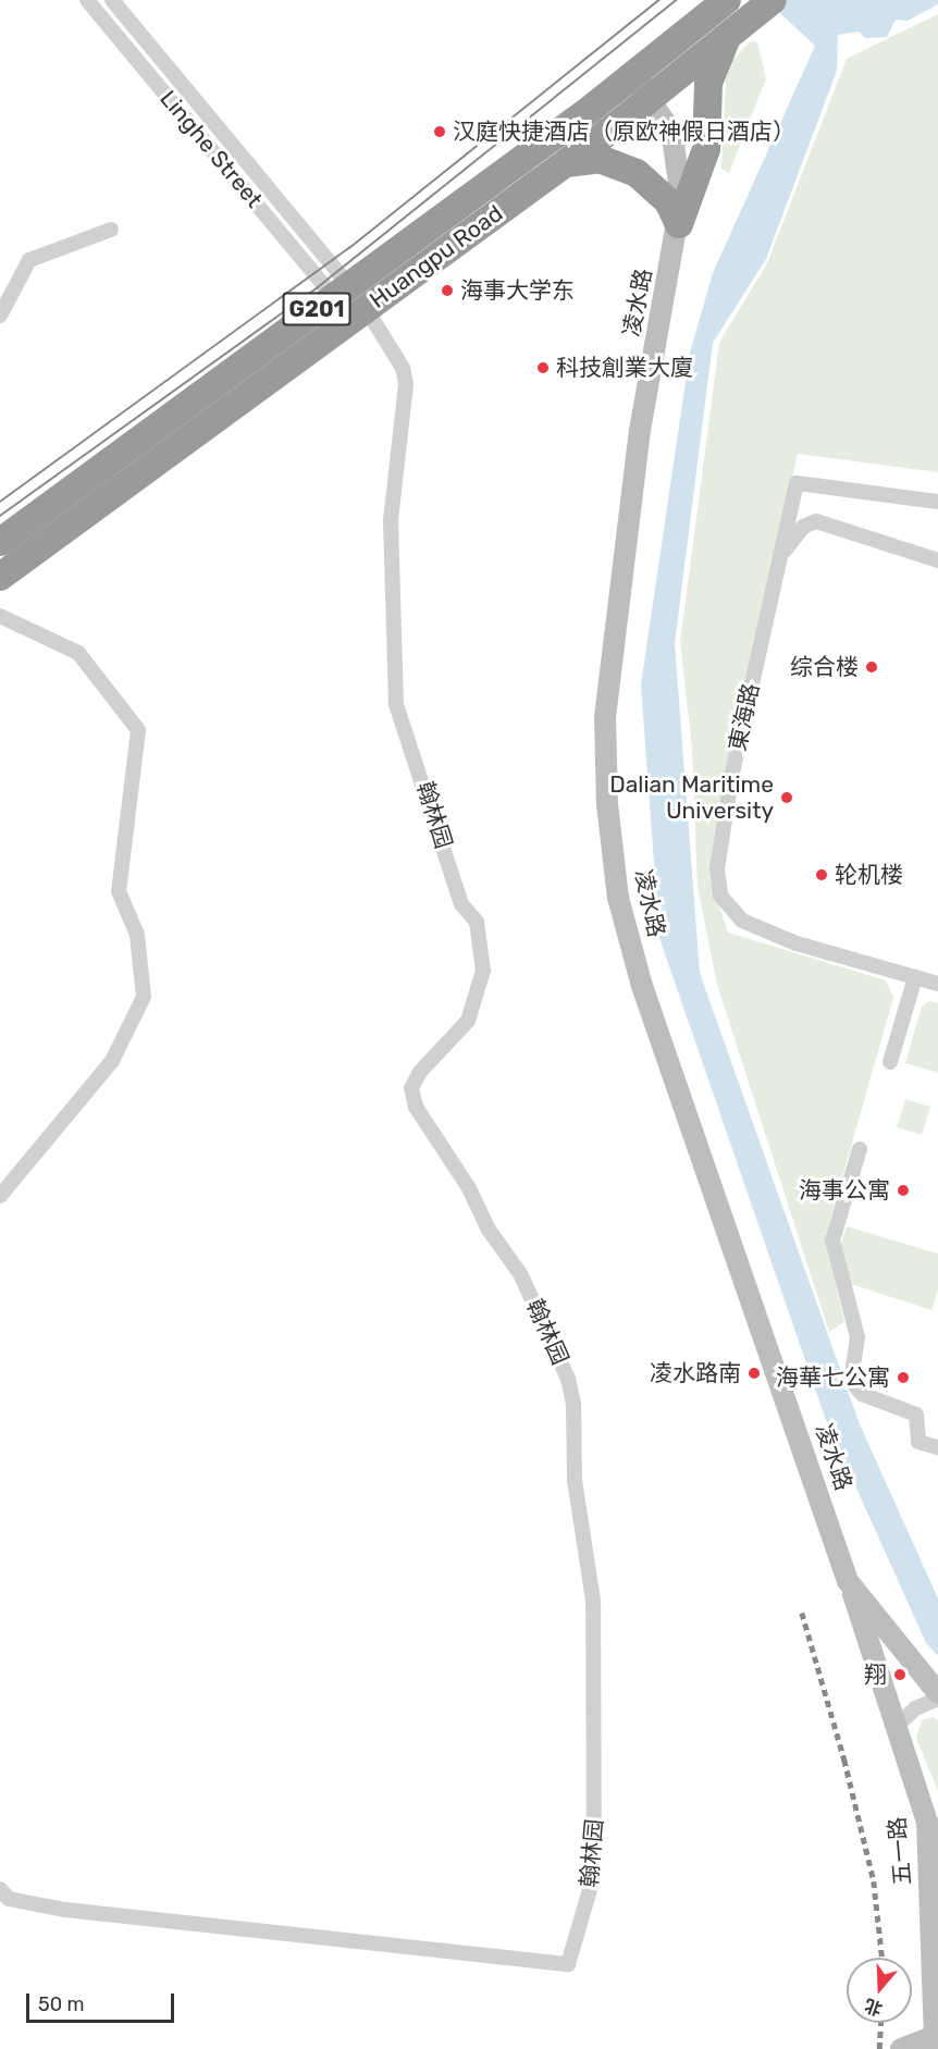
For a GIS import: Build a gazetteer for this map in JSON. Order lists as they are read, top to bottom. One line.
{"streets":{"highway":["Huangpu Road","G201"],"main road":["凌水路","五一路"],"street":["Linghe Street","東海路","翰林园"]},"crossings":[["Linghe Street","Huangpu Road"],["Huangpu Road","凌水路"],["Huangpu Road","翰林园"],["凌水路","五一路"]],"places":["汉庭快捷酒店（原欧神假日酒店）","海事大学东","科技創業大廈","综合楼","Dalian Maritime University","轮机楼","海事公寓","凌水路南","海華七公寓","翔"],"scale_bar":"50 m","north":"bottom"}
